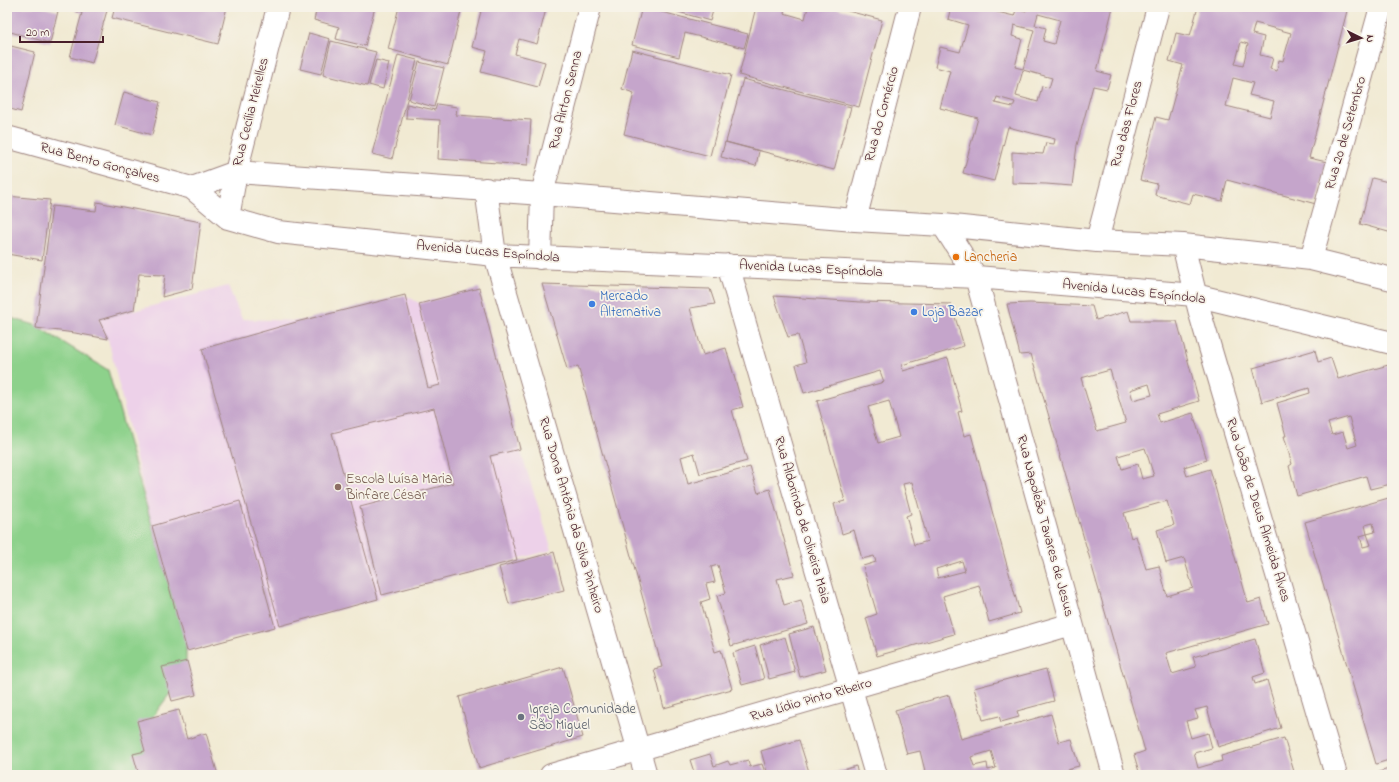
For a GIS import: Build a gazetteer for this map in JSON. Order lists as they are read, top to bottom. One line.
{"streets":{"street":["Rua Airton Senna","Rua Cecília Meirelles","Rua do Comércio","Rua das Flores","Rua 20 de Setembro","Rua Bento Gonçalves","Avenida Lucas Espíndola","Rua João de Deus Almeida Alves","Rua Dona Antônia da Silva Pinheiro","Rua Aldorindo de Oliveira Maia","Rua Napoleão Tavares de Jesus","Rua Lídio Pinto Ribeiro"]},"crossings":[["Rua Airton Senna","Avenida Lucas Espíndola"],["Rua Cecília Meirelles","Rua Bento Gonçalves"],["Rua Cecília Meirelles","Avenida Lucas Espíndola"],["Rua Bento Gonçalves","Avenida Lucas Espíndola"],["Avenida Lucas Espíndola","Rua João de Deus Almeida Alves"],["Avenida Lucas Espíndola","Rua Dona Antônia da Silva Pinheiro"],["Avenida Lucas Espíndola","Rua Aldorindo de Oliveira Maia"],["Avenida Lucas Espíndola","Rua Napoleão Tavares de Jesus"],["Rua Dona Antônia da Silva Pinheiro","Rua Lídio Pinto Ribeiro"],["Rua Aldorindo de Oliveira Maia","Rua Lídio Pinto Ribeiro"],["Rua Napoleão Tavares de Jesus","Rua Lídio Pinto Ribeiro"]],"places":["Lancheria","Mercado Alternativa","Loja Bazar","Escola Luísa Maria Binfare César","Igreja Comunidade São Miguel"],"scale_bar":"20 m","north":"right"}
